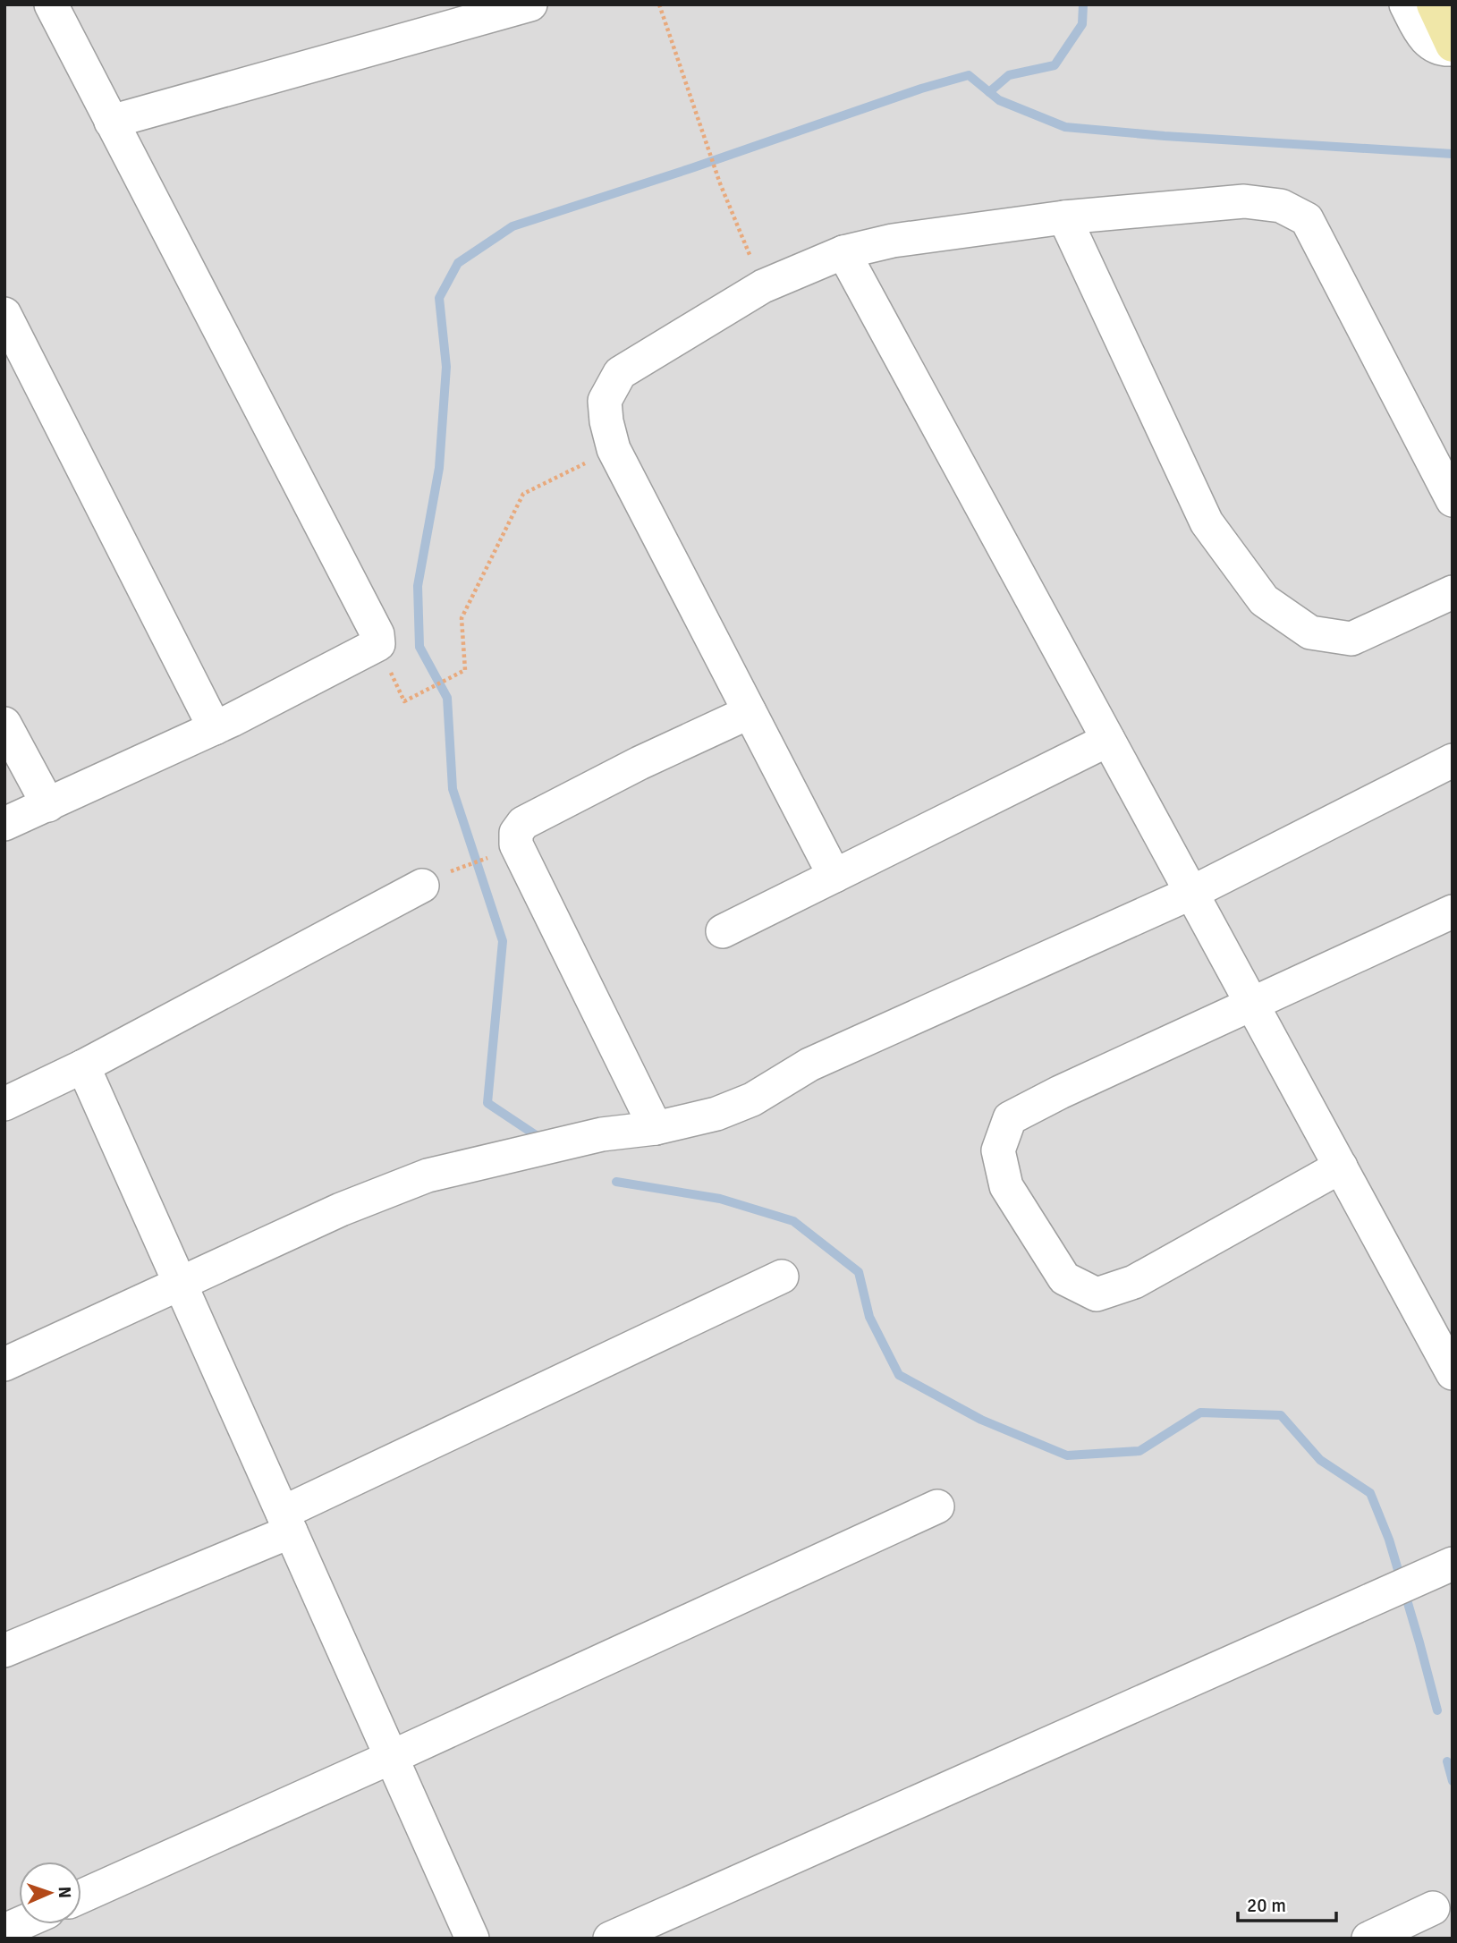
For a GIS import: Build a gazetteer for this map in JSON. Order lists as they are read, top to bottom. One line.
{"scale_bar":"20 m","north":"right"}
